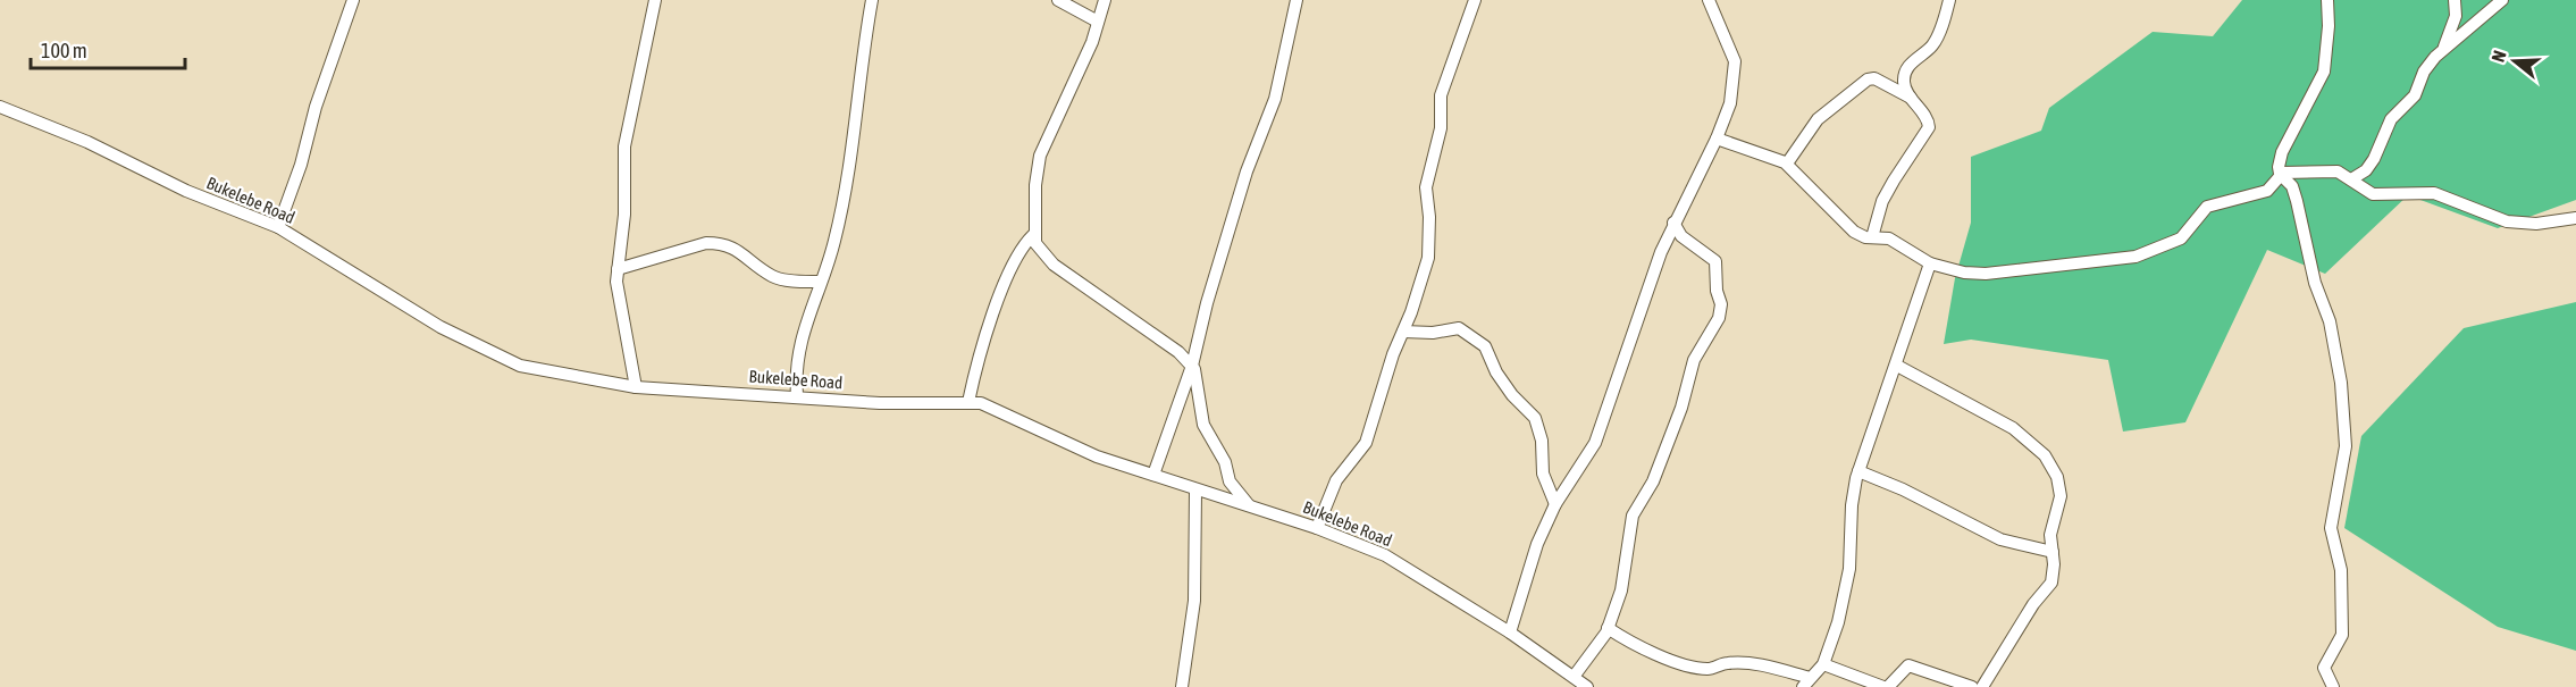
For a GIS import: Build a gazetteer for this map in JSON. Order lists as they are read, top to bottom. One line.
{"streets":{"street":["Bukelebe Road"]},"scale_bar":"100 m","north":"left"}
